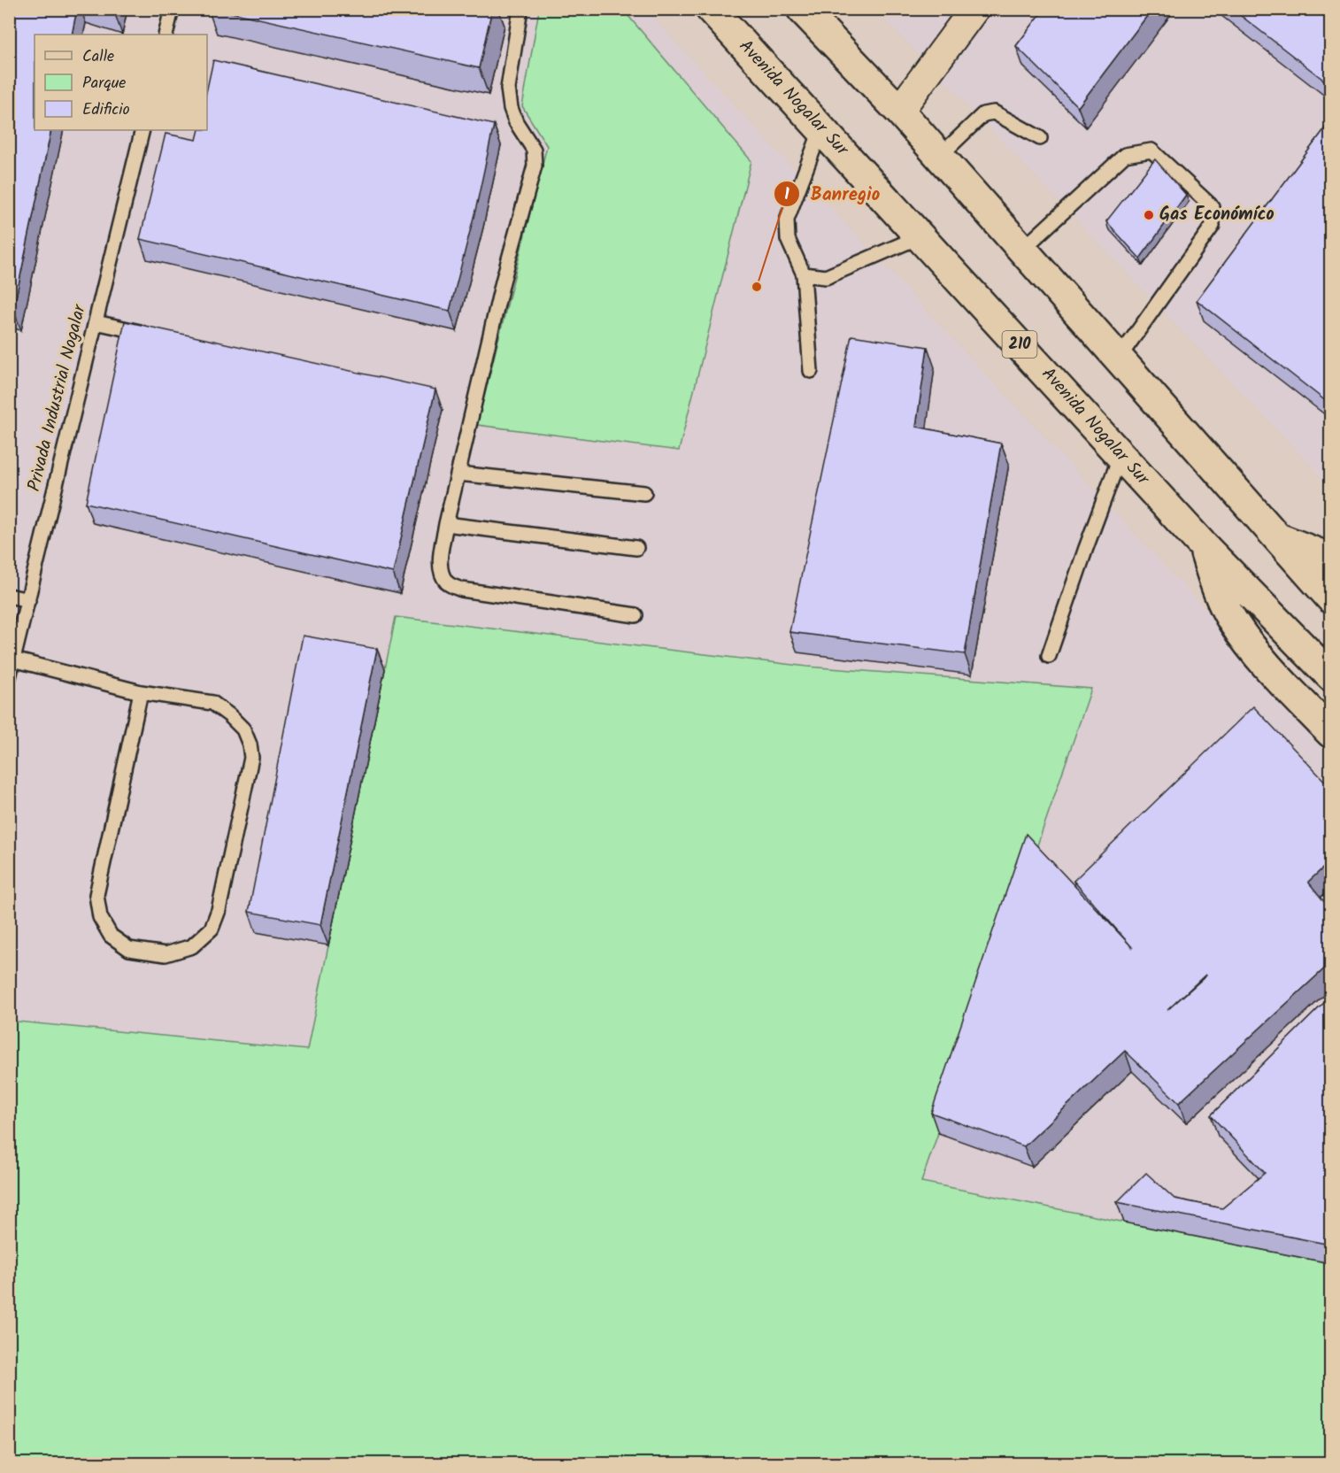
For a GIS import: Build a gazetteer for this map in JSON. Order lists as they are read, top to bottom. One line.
{"streets":{"highway":["Avenida Nogalar Sur","210"],"lane":["Privada Industrial Nogalar"]},"places":["Gas Económíco","Banregio"],"legend":["Calle","Parque","Edificio"]}
